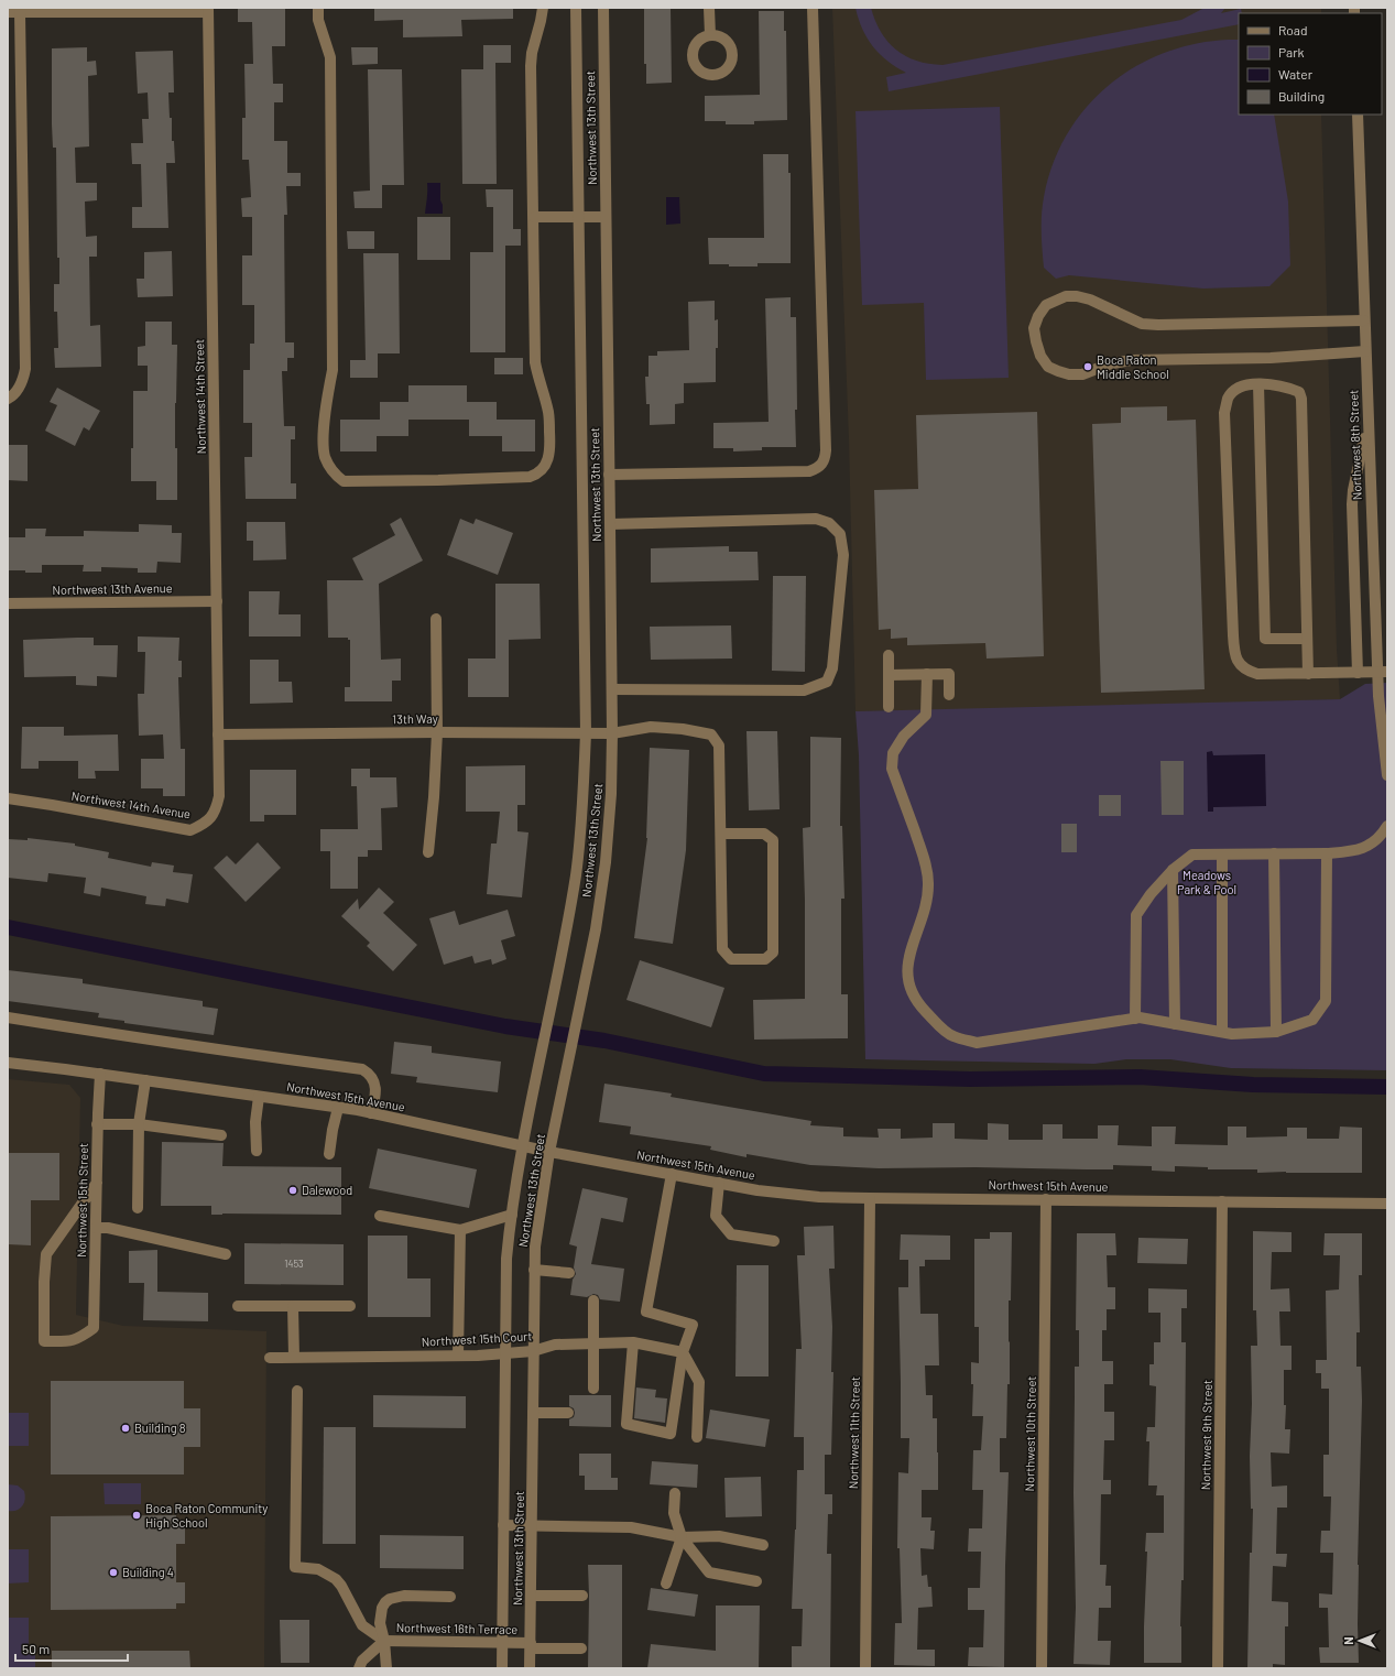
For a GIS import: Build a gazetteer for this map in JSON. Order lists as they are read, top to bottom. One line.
{"streets":{"street":["Northwest 13th Street","Northwest 14th Street","Northwest 8th Street","Northwest 13th Avenue","13th Way","Northwest 14th Avenue","Northwest 15th Avenue","Northwest 15th Street","Northwest 15th Court","Northwest 11th Street","Northwest 10th Street","Northwest 9th Street","Northwest 16th Terrace"]},"crossings":[["Northwest 13th Street","13th Way"],["Northwest 13th Street","Northwest 15th Avenue"],["Northwest 13th Street","Northwest 15th Court"],["Northwest 13th Street","Northwest 16th Terrace"],["Northwest 14th Street","Northwest 13th Avenue"],["Northwest 14th Street","13th Way"],["Northwest 14th Street","Northwest 14th Avenue"],["Northwest 15th Avenue","Northwest 15th Street"],["Northwest 15th Avenue","Northwest 11th Street"],["Northwest 15th Avenue","Northwest 10th Street"],["Northwest 15th Avenue","Northwest 9th Street"]],"parks":["Meadows Park & Pool"],"places":["Boca Raton Middle School","Dalewood","Building 8","Boca Raton Community High School","Building 4"],"house_numbers":["1453"],"legend":["Road","Park","Water","Building"],"scale_bar":"50 m","north":"left"}
